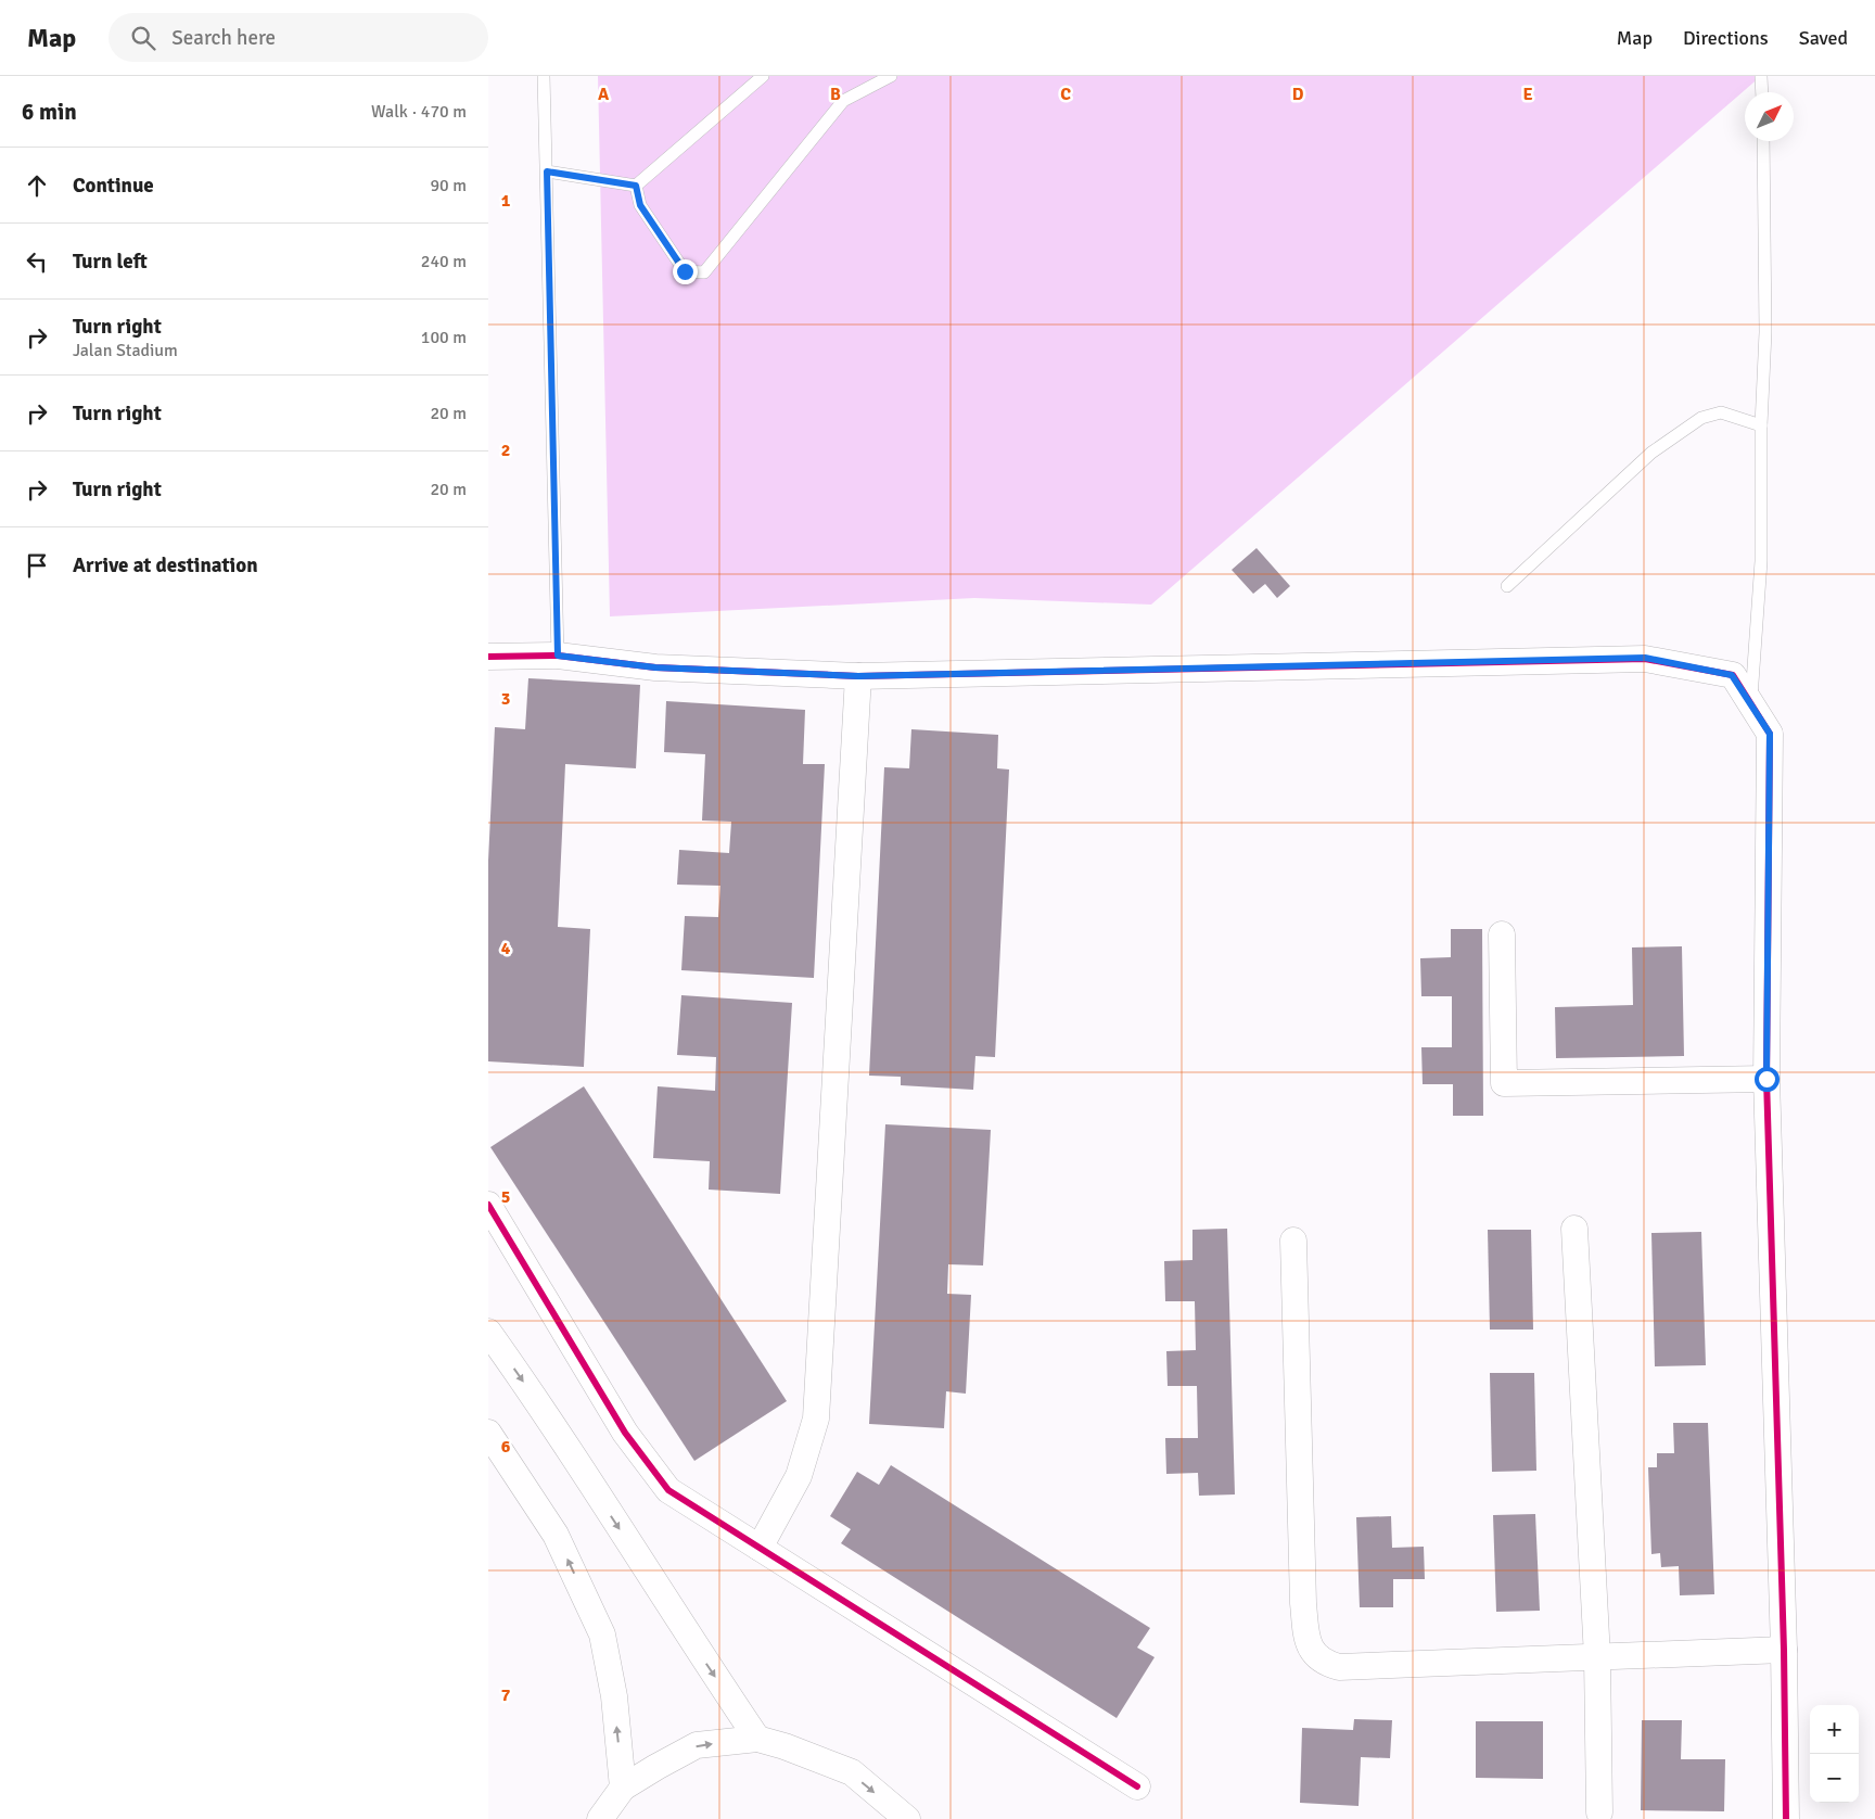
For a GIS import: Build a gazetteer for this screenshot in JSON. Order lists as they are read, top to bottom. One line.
{"north":"top right","page":{"header":"Map","search":"Search here","nav":["Map","Directions","Saved"],"heading":["6 min","Walk · 470 m"],"list":[["Continue","90 m"],["Turn left","240 m"],["Turn right","Jalan Stadium","100 m"],["Turn right","20 m"],["Turn right","20 m"],"Arrive at destination"],"map_buttons":["+","−"]},"grid":{"columns":["A","B","C","D","E"],"rows":["1","2","3","4","5","6","7"]}}
